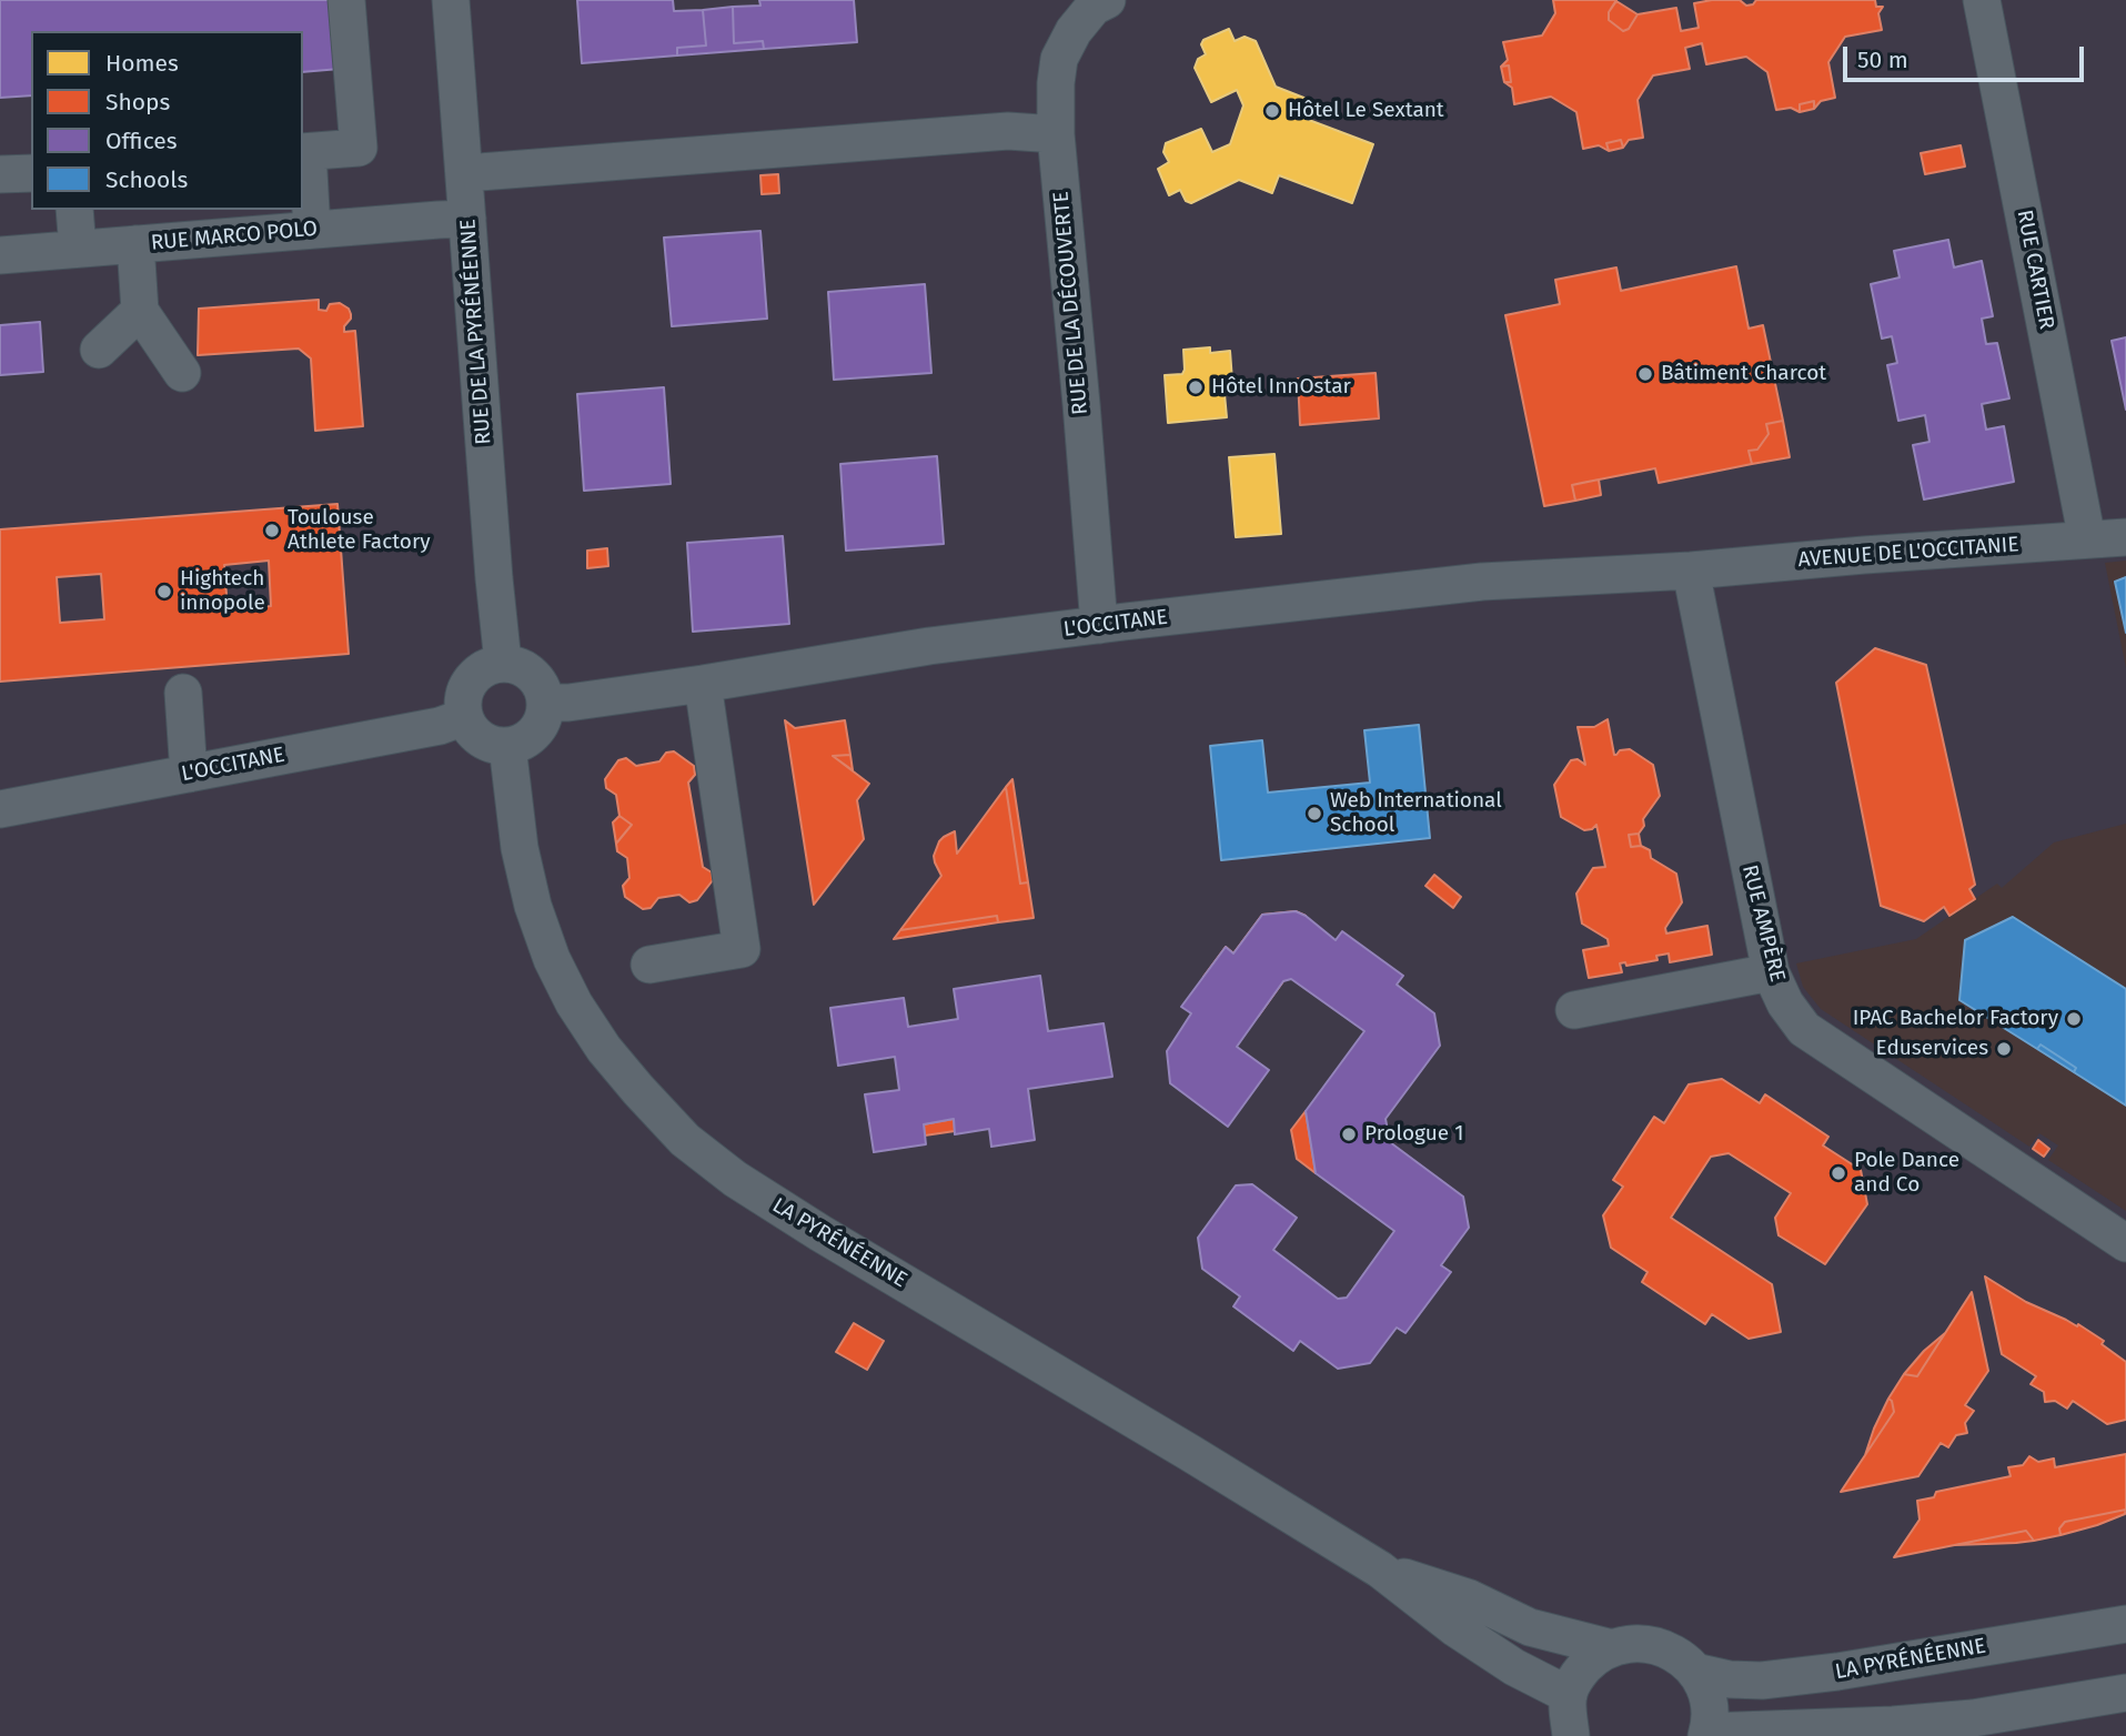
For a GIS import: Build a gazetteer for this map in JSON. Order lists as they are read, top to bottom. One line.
{"streets":{"street":["RUE MARCO POLO","RUE CARTIER","RUE DE LA DÉCOUVERTE","RUE DE LA PYRÉNÉENNE","AVENUE DE L'OCCITANIE","L'OCCITANE","RUE AMPÈRE","LA PYRÉNÉENNE"]},"crossings":[["RUE MARCO POLO","RUE DE LA PYRÉNÉENNE"],["RUE CARTIER","AVENUE DE L'OCCITANIE"],["RUE DE LA DÉCOUVERTE","L'OCCITANE"],["RUE DE LA PYRÉNÉENNE","L'OCCITANE"],["RUE DE LA PYRÉNÉENNE","LA PYRÉNÉENNE"],["AVENUE DE L'OCCITANIE","L'OCCITANE"],["AVENUE DE L'OCCITANIE","RUE AMPÈRE"],["L'OCCITANE","RUE AMPÈRE"],["L'OCCITANE","LA PYRÉNÉENNE"]],"places":["Hôtel Le Sextant","Bâtiment Charcot","Hôtel InnOstar","Toulouse Athlete Factory","Hightech innopole","Web International School","IPAC Bachelor Factory","Eduservices","Prologue 1","Pole Dance and Co"],"legend":["Homes","Shops","Offices","Schools"],"scale_bar":"50 m"}
